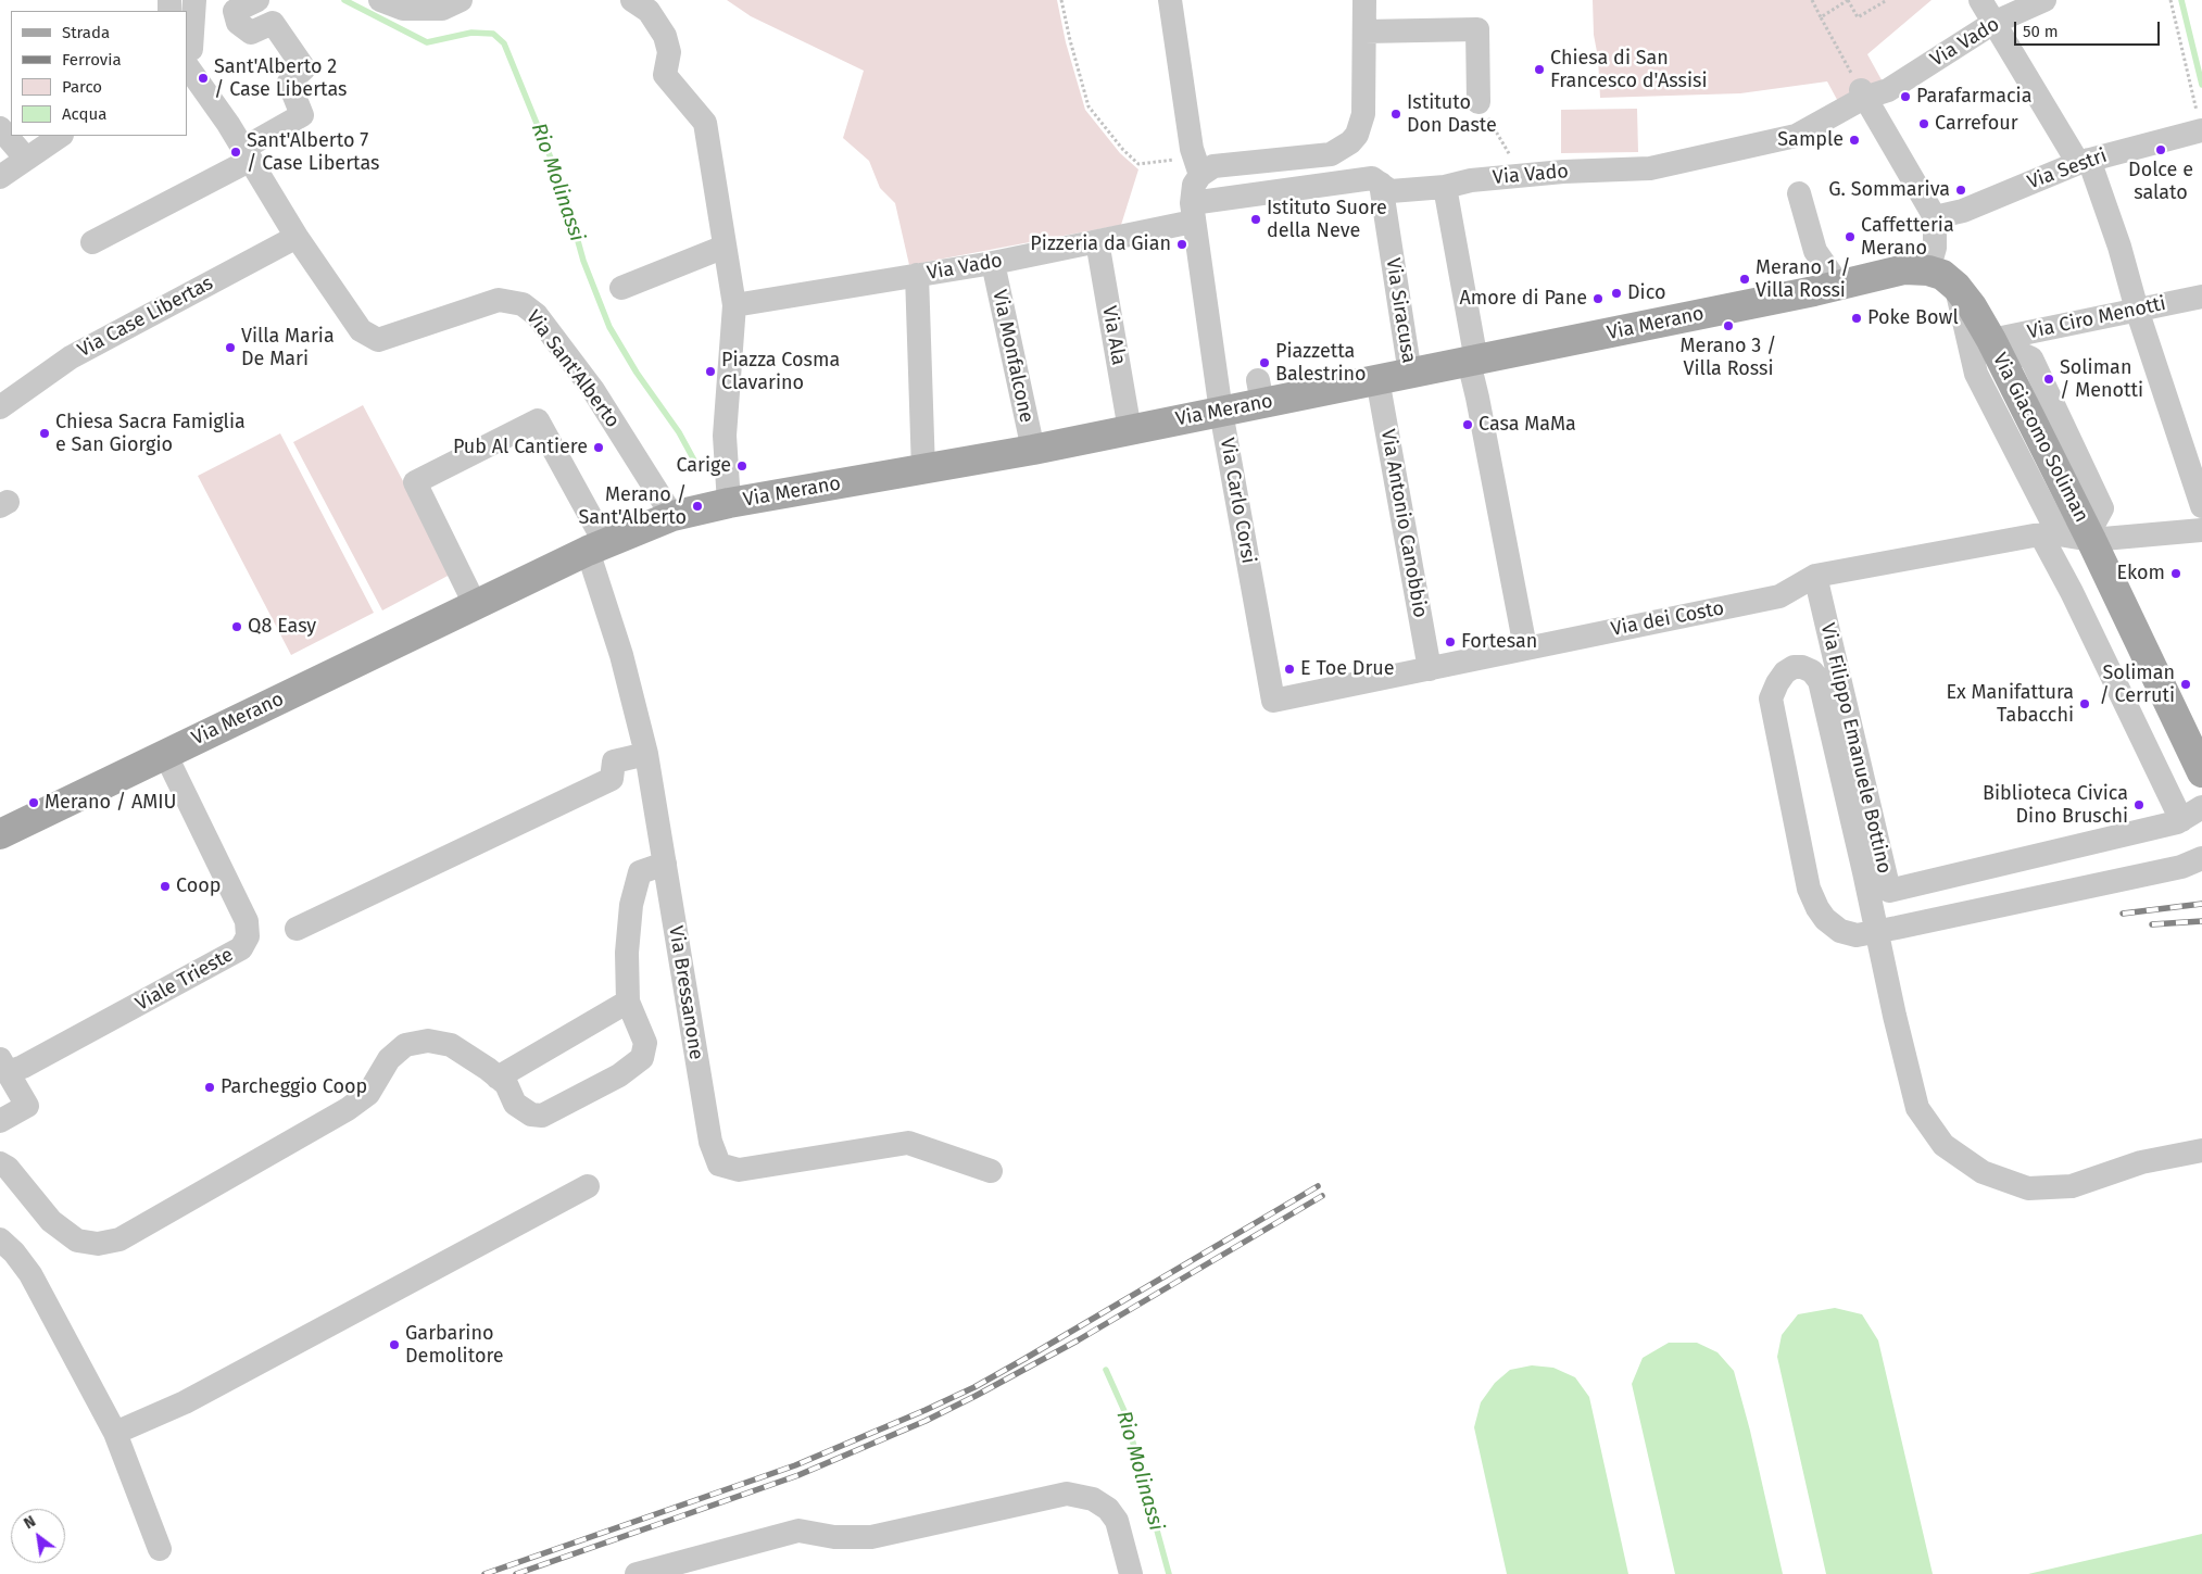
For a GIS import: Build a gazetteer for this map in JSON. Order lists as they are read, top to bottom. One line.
{"streets":{"main road":["Via Merano","Via Giacomo Soliman"],"street":["Via Vado","Via Sestri","Via Siracusa","Via Case Libertas","Via Ciro Menotti","Via Ala","Via Monfalcone","Via Sant'Alberto","Via Carlo Corsi","Via Antonio Canobbio","Via dei Costo","Via Filippo Emanuele Bottino","Viale Trieste","Via Bressanone"]},"crossings":[["Via Vado","Via Siracusa"],["Via Vado","Via Ala"],["Via Vado","Via Monfalcone"],["Via Vado","Via Carlo Corsi"],["Via Siracusa","Via Merano"],["Via Case Libertas","Via Sant'Alberto"],["Via Ciro Menotti","Via Giacomo Soliman"],["Via Merano","Via Ala"],["Via Merano","Via Monfalcone"],["Via Merano","Via Sant'Alberto"],["Via Merano","Via Giacomo Soliman"],["Via Merano","Via Carlo Corsi"],["Via Merano","Via Antonio Canobbio"],["Via Merano","Viale Trieste"],["Via Merano","Via Bressanone"],["Via Giacomo Soliman","Via dei Costo"],["Via Carlo Corsi","Via dei Costo"],["Via Antonio Canobbio","Via dei Costo"],["Via dei Costo","Via Filippo Emanuele Bottino"]],"water":["Rio Molinassi"],"places":["Chiesa di San Francesco d'Assisi","Sant'Alberto 2 / Case Libertas","Parafarmacia","Istituto Don Daste","Carrefour","Sample","Dolce e salato","Sant'Alberto 7 / Case Libertas","G. Sommariva","Istituto Suore della Neve","Caffetteria Merano","Pizzeria da Gian","Merano 1 / Villa Rossi","Dico","Amore di Pane","Poke Bowl","Merano 3 / Villa Rossi","Villa Maria De Mari","Piazzetta Balestrino","Piazza Cosma Clavarino","Soliman / Menotti","Casa MaMa","Chiesa Sacra Famiglia e San Giorgio","Pub Al Cantiere","Carige","Merano / Sant'Alberto","Ekom","Q8 Easy","Fortesan","E Toe Drue","Soliman / Cerruti","Ex Manifattura Tabacchi","Merano / AMIU","Biblioteca Civica Dino Bruschi","Coop","Parcheggio Coop","Garbarino Demolitore"],"legend":["Strada","Ferrovia","Parco","Acqua"],"scale_bar":"50 m","north":"top left"}
